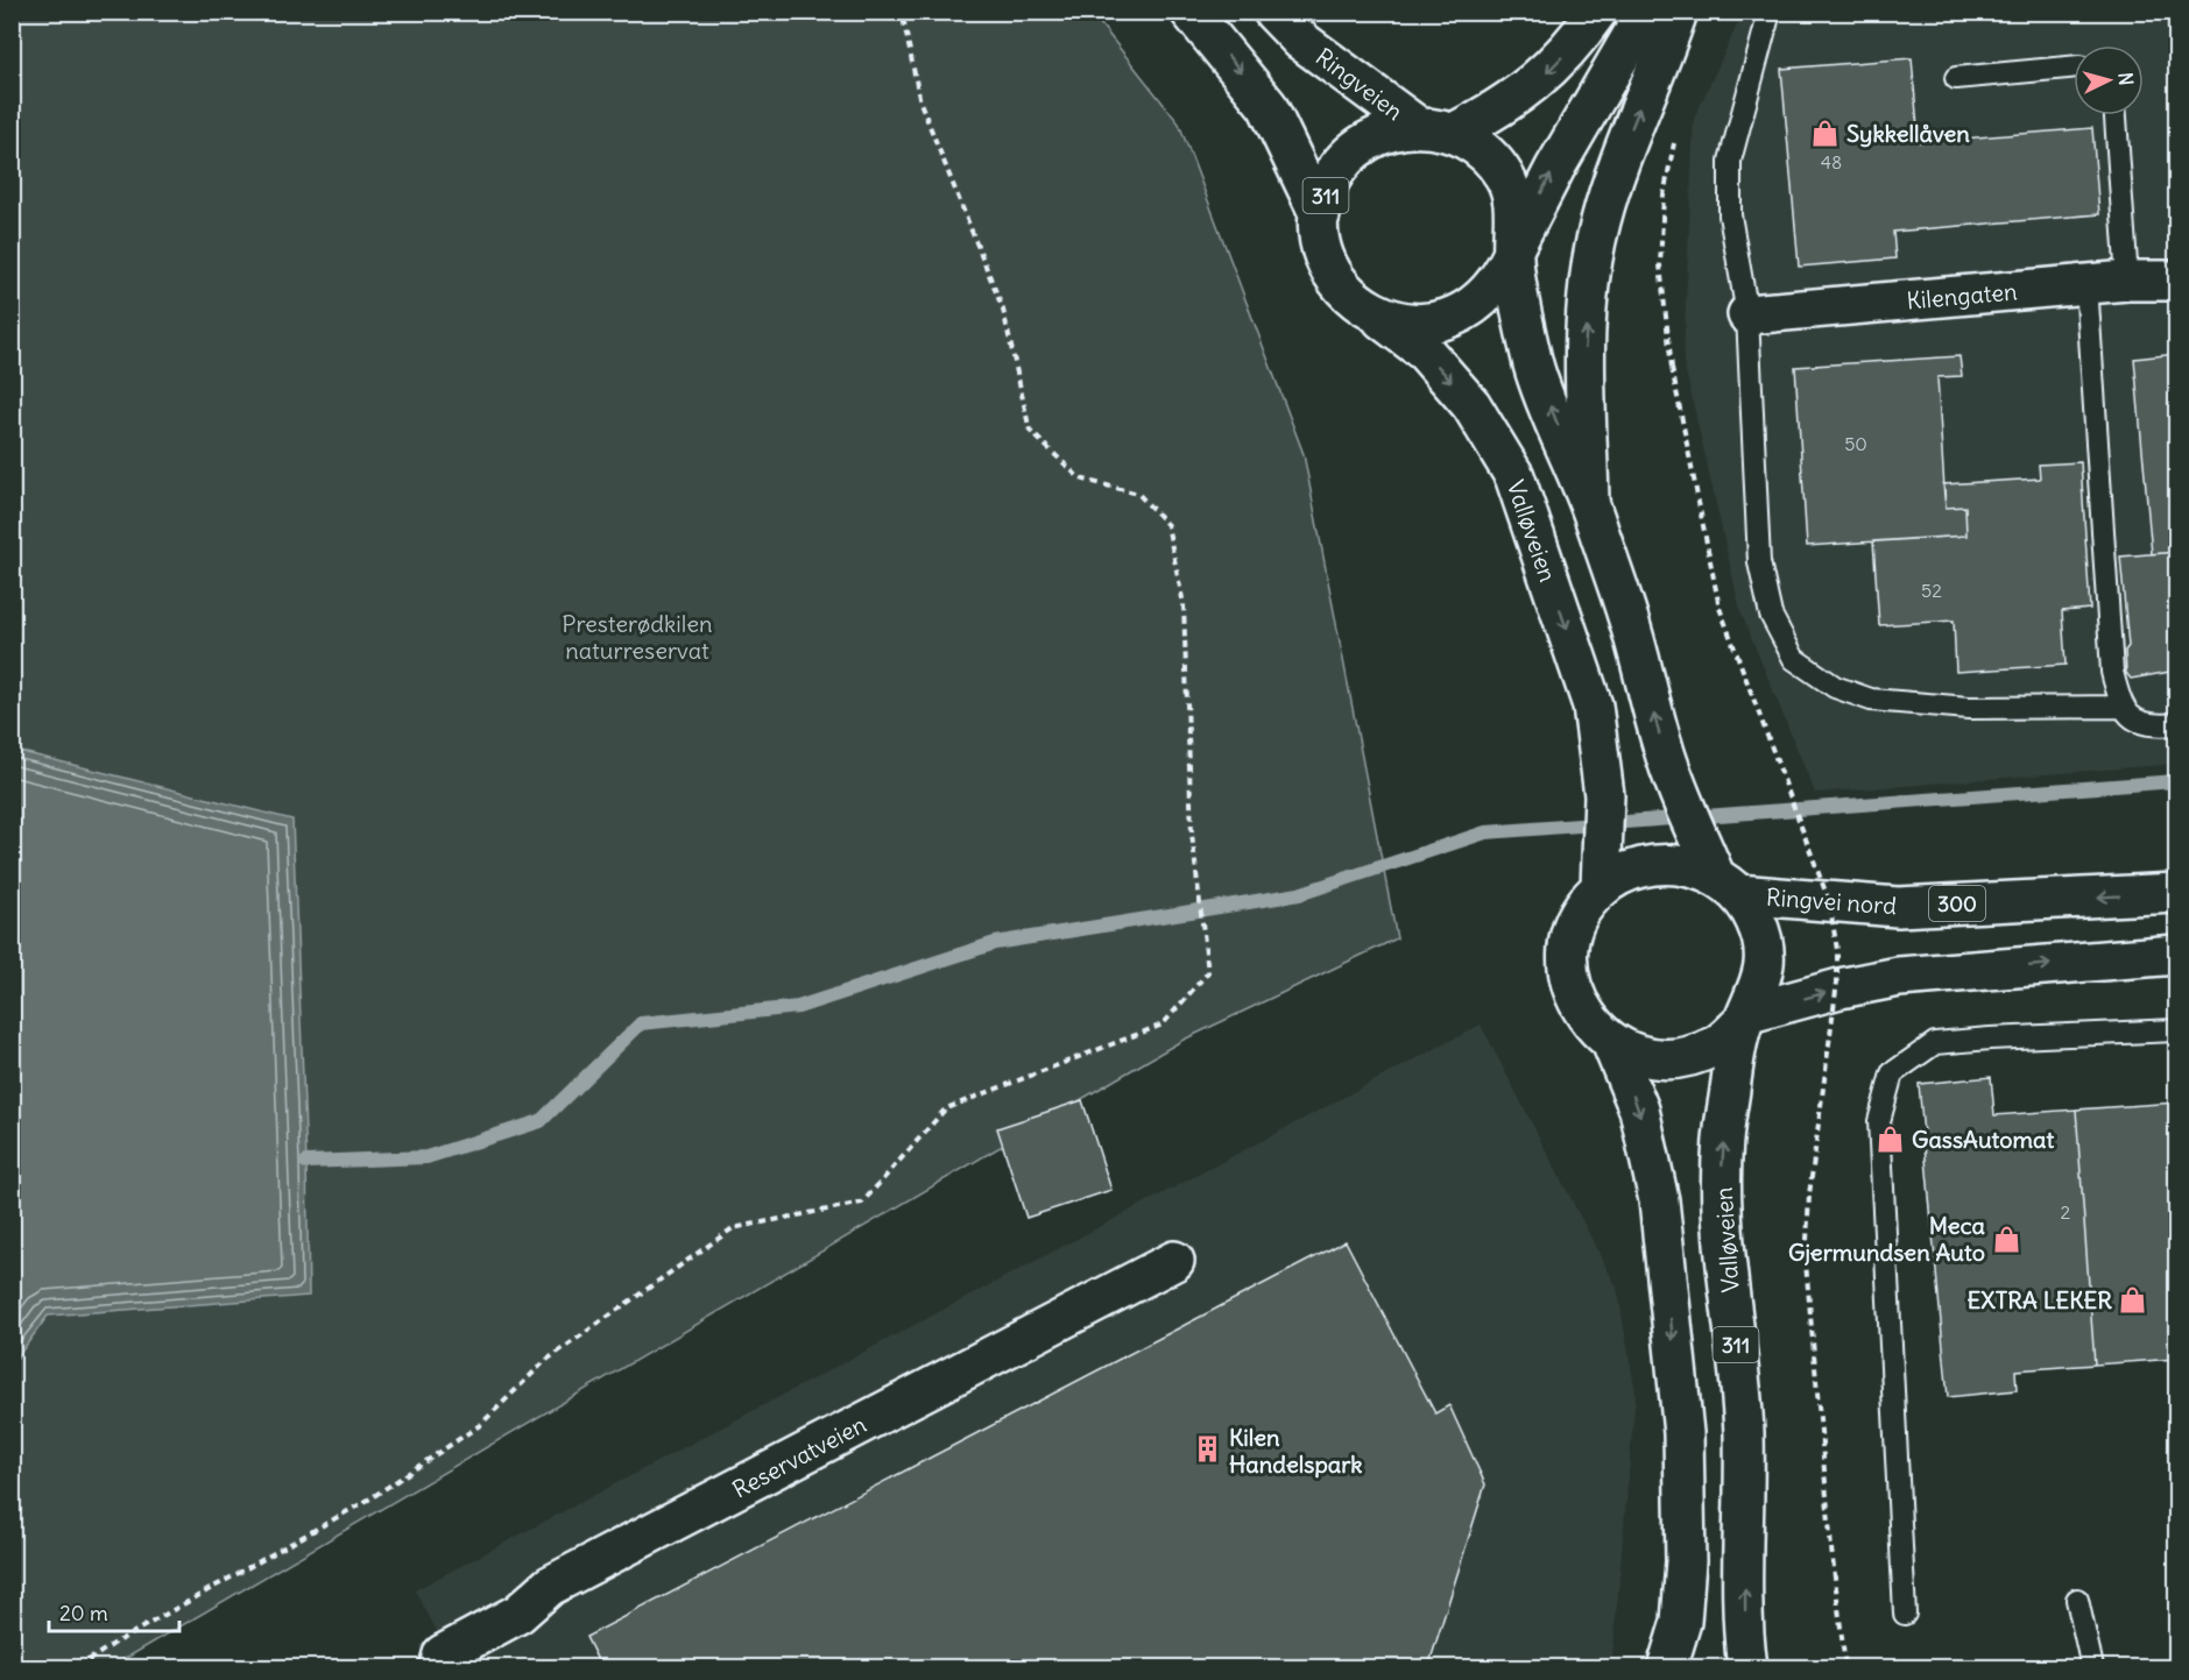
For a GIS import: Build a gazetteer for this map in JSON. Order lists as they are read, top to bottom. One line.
{"streets":{"main road":["Ringveien","311","Kilengaten","Valløveien","Ringvei nord","300","Reservatveien"]},"crossings":[["Ringveien","Valløveien"],["311","Valløveien"],["311","Ringvei nord"],["Valløveien","Ringvei nord"]],"parks":["Presterødkilen naturreservat"],"places":{"shop":["Sykkellåven","GassAutomat","Meca Gjermundsen Auto","EXTRA LEKER"],"building":["Kilen Handelspark"]},"house_numbers":["48","50","52","2"],"scale_bar":"20 m","north":"right"}
